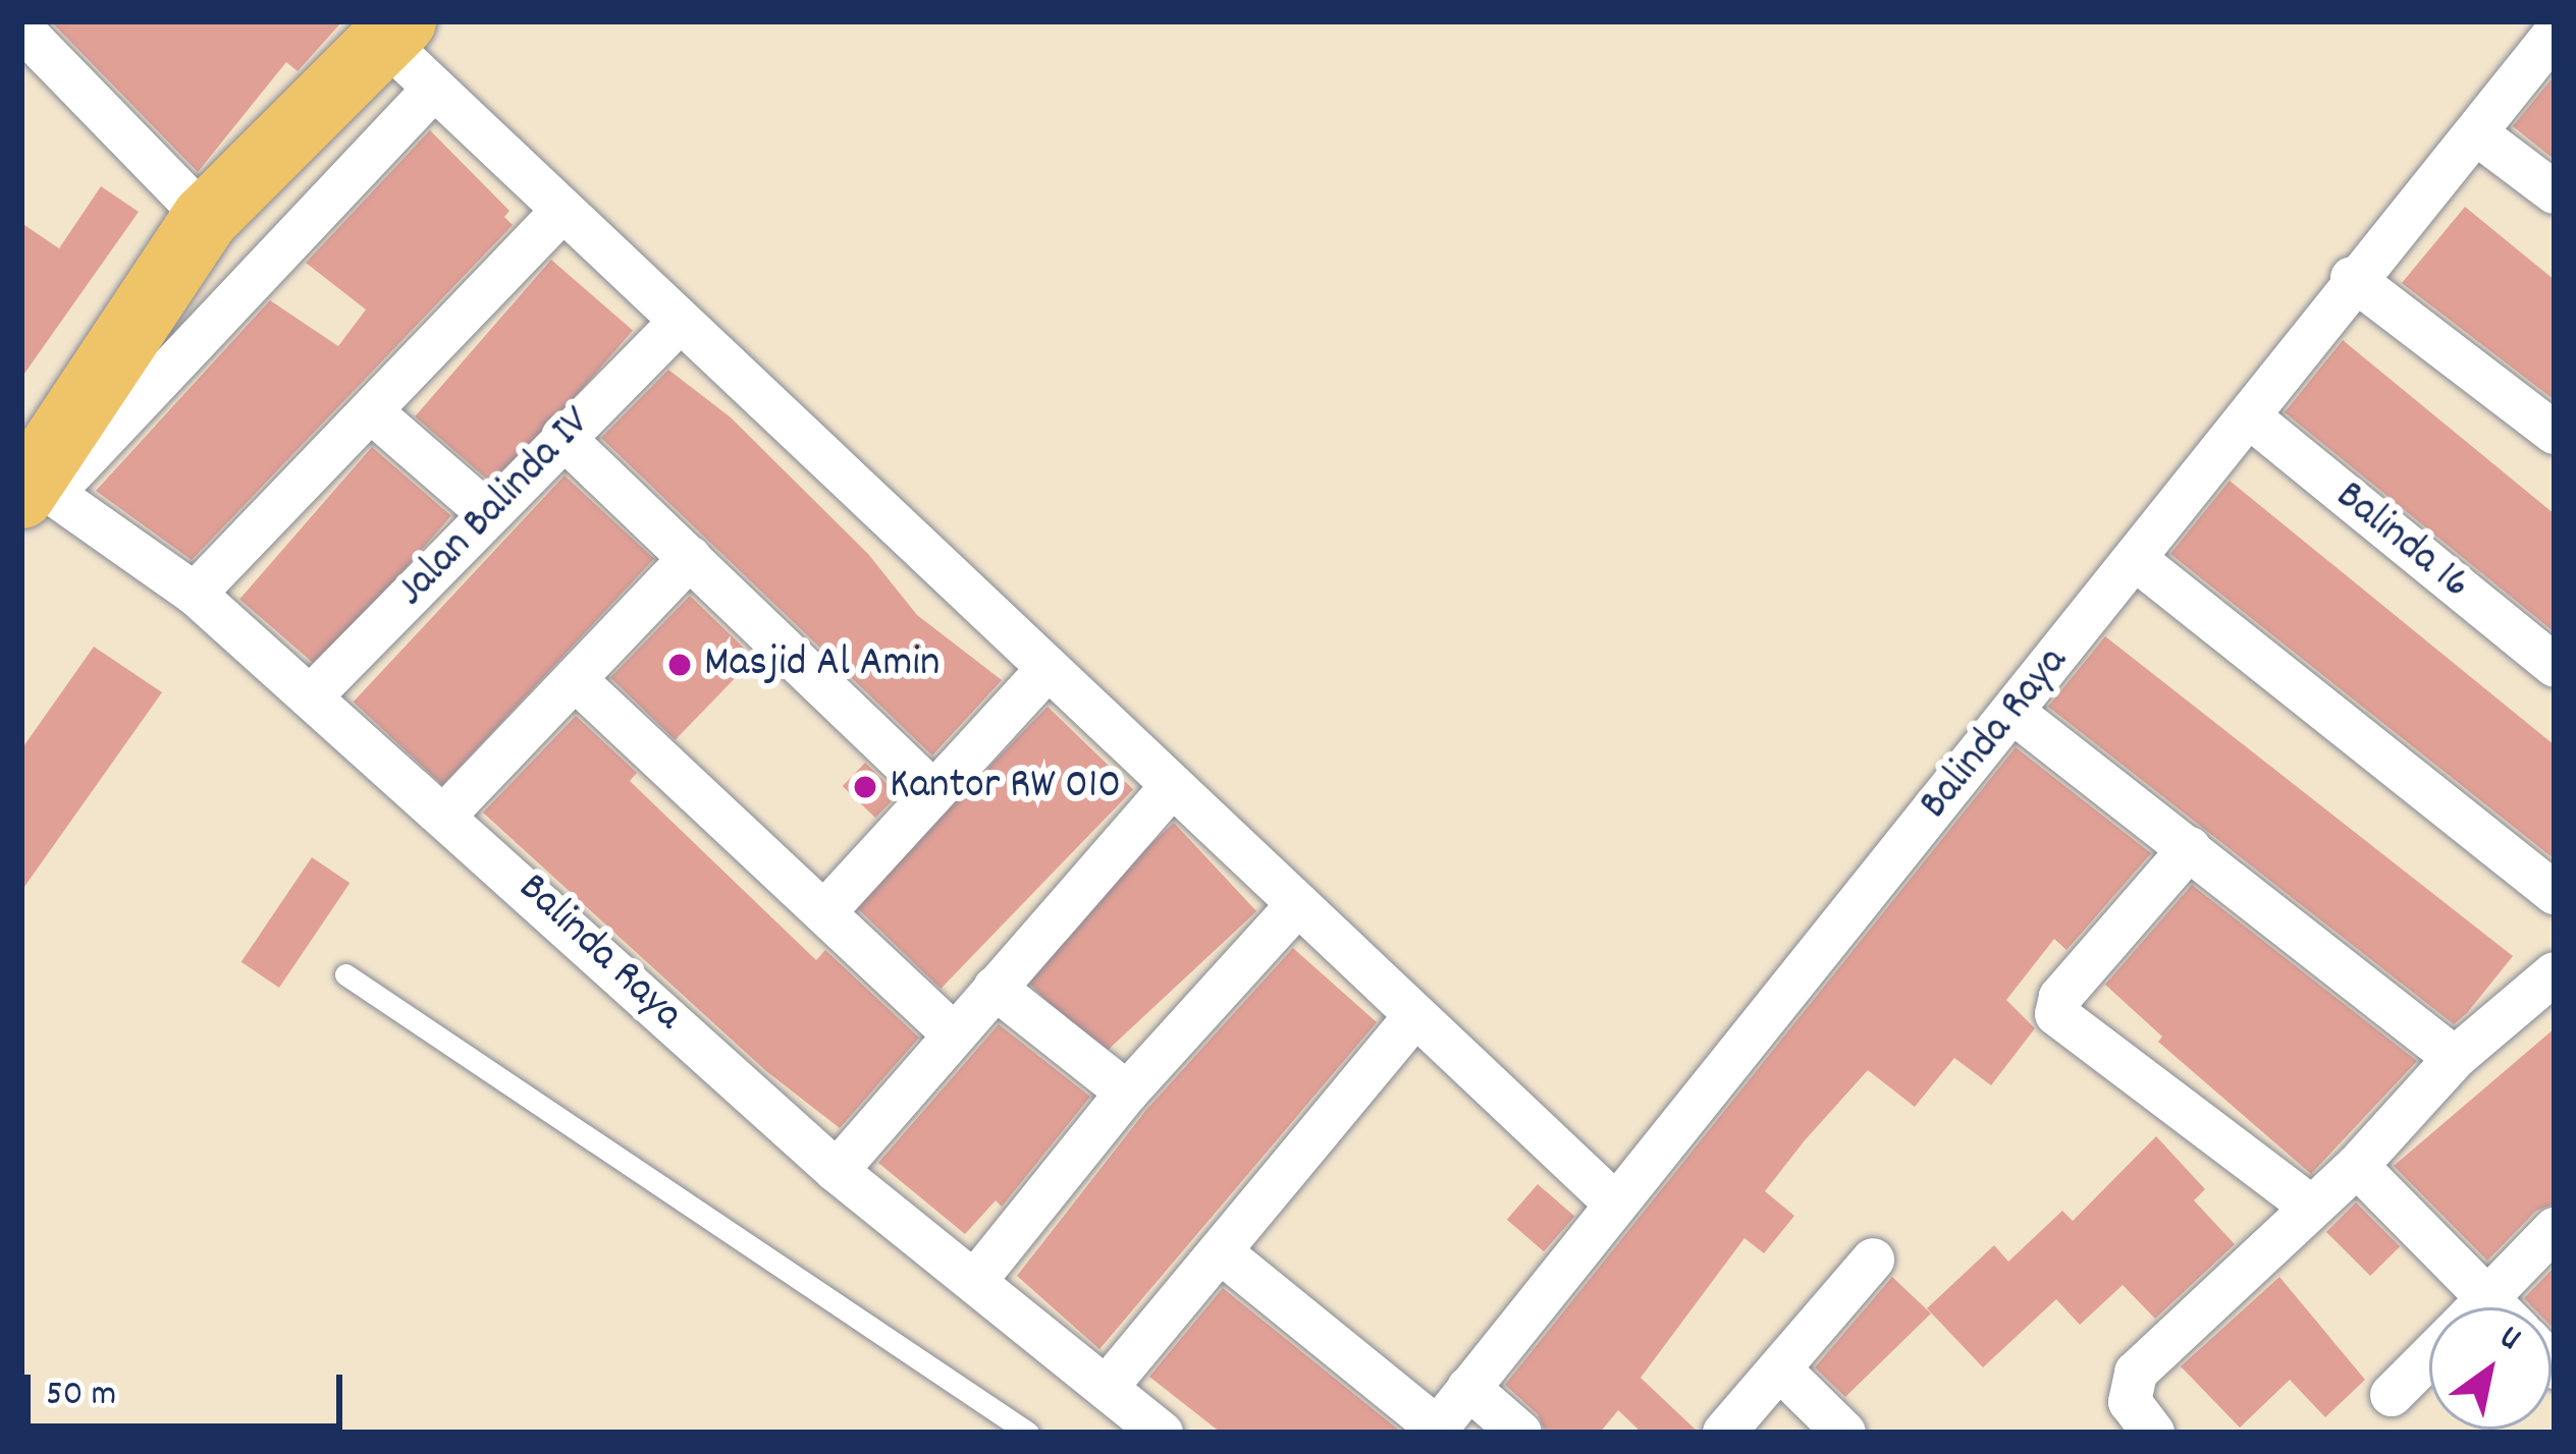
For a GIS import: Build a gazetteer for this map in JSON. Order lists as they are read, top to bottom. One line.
{"streets":{"street":["Jalan Balinda IV","Balinda 16","Balinda Raya"]},"crossings":[["Jalan Balinda IV","Balinda Raya"],["Balinda 16","Balinda Raya"]],"places":["Masjid Al Amin","Kantor RW 010"],"scale_bar":"50 m","north":"top right"}
